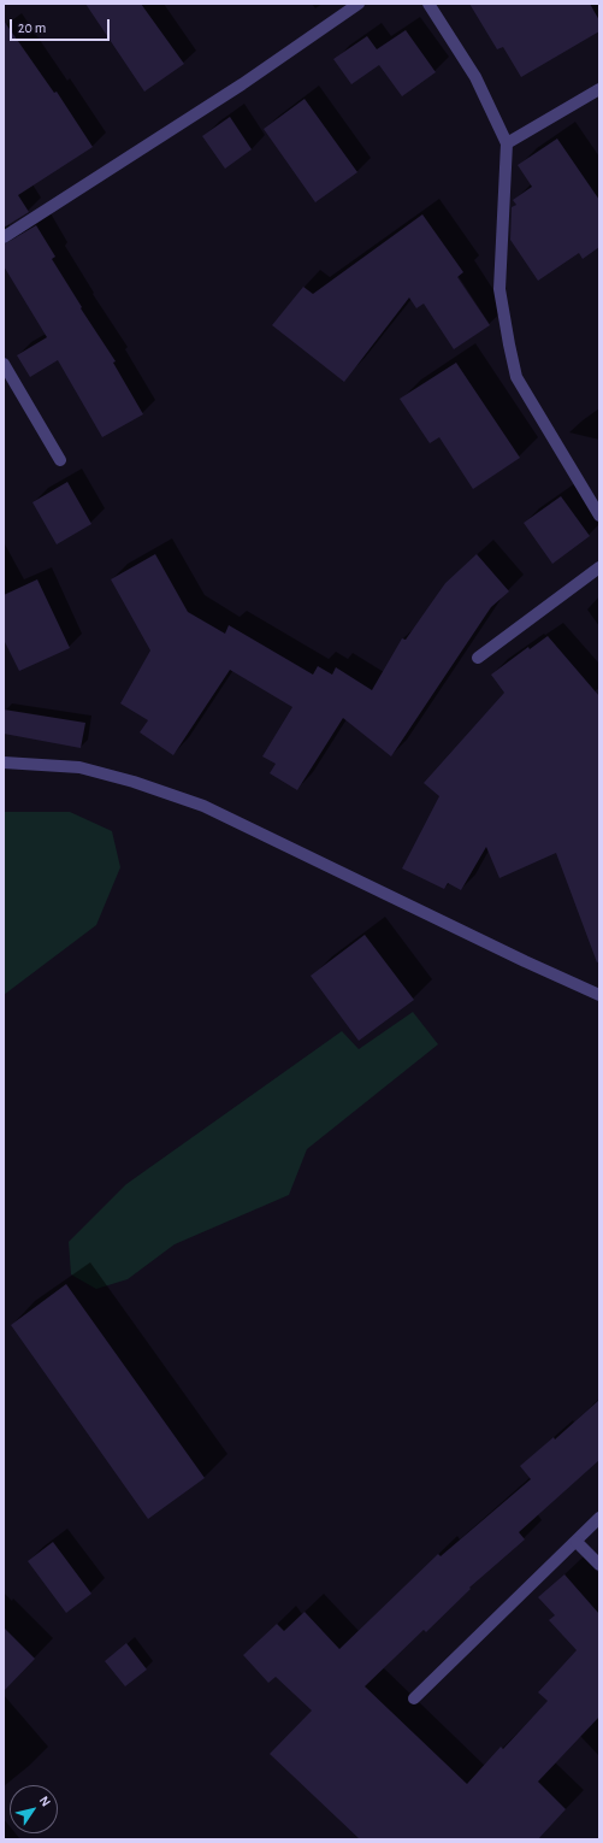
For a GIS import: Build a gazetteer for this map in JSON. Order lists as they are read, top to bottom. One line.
{"scale_bar":"20 m","north":"top right"}
